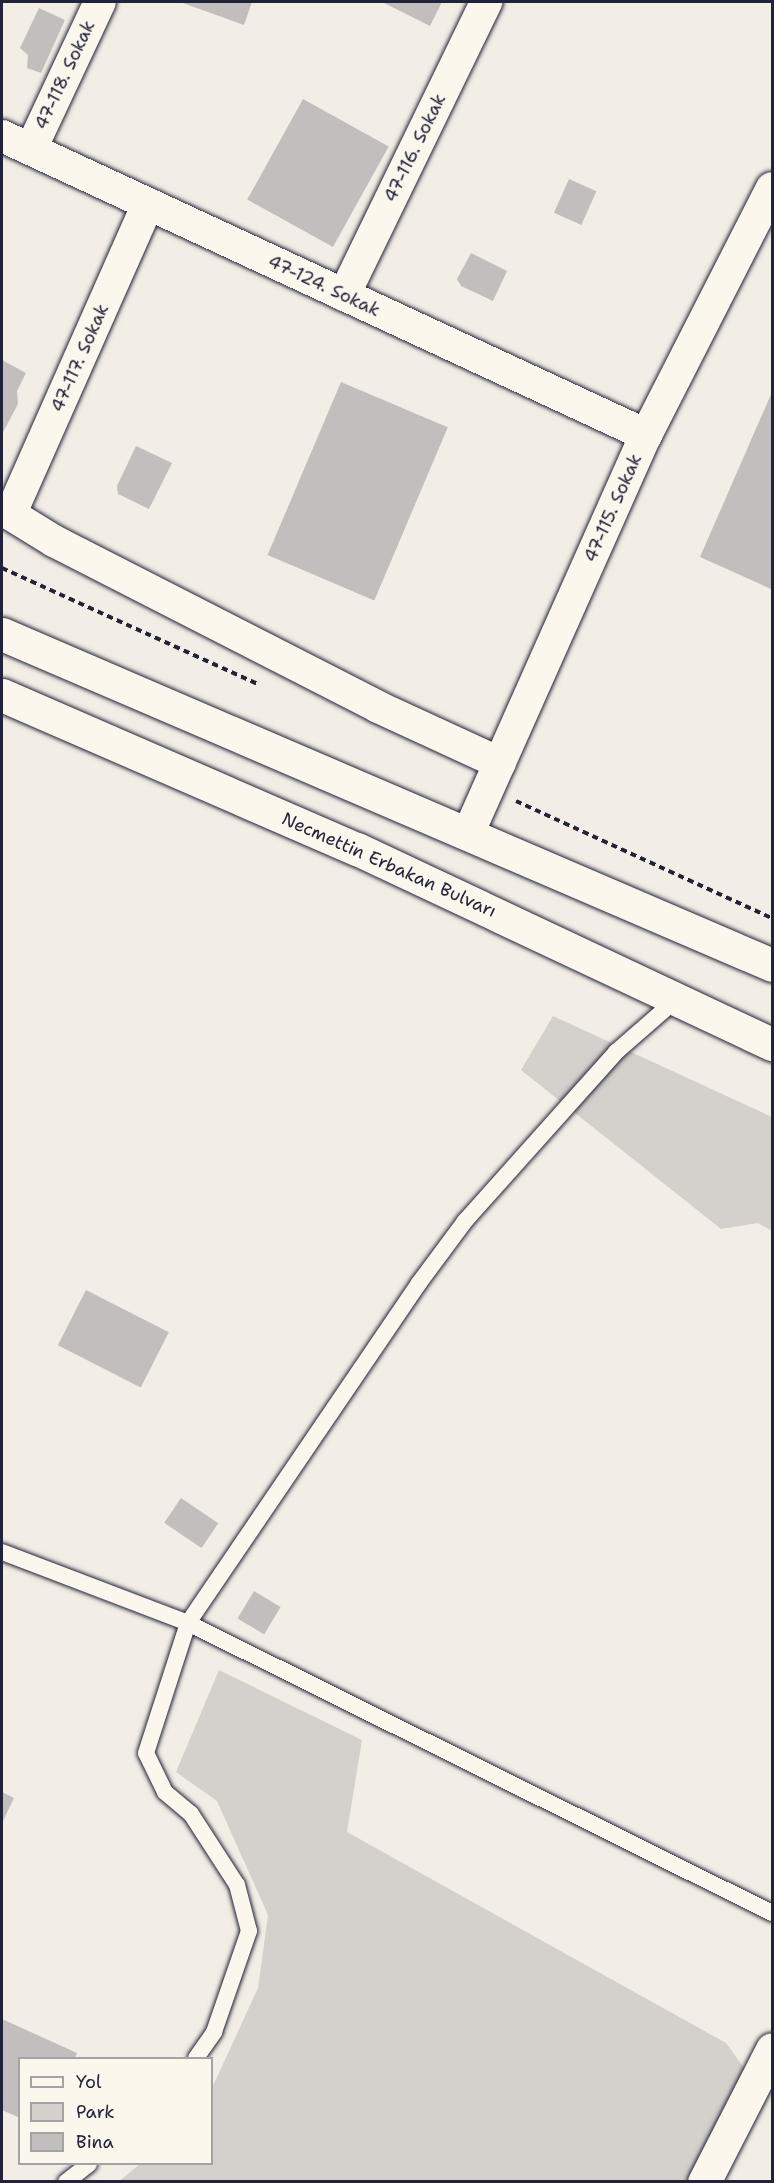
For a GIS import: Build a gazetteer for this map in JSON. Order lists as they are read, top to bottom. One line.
{"streets":{"main road":["Necmettin Erbakan Bulvarı"],"street":["47-118. Sokak","47-116. Sokak","47-124. Sokak","47-117. Sokak","47-115. Sokak"]},"crossings":[["47-118. Sokak","47-124. Sokak"],["47-116. Sokak","47-124. Sokak"],["47-124. Sokak","47-117. Sokak"],["47-124. Sokak","47-115. Sokak"]],"legend":["Yol","Park","Bina"]}
